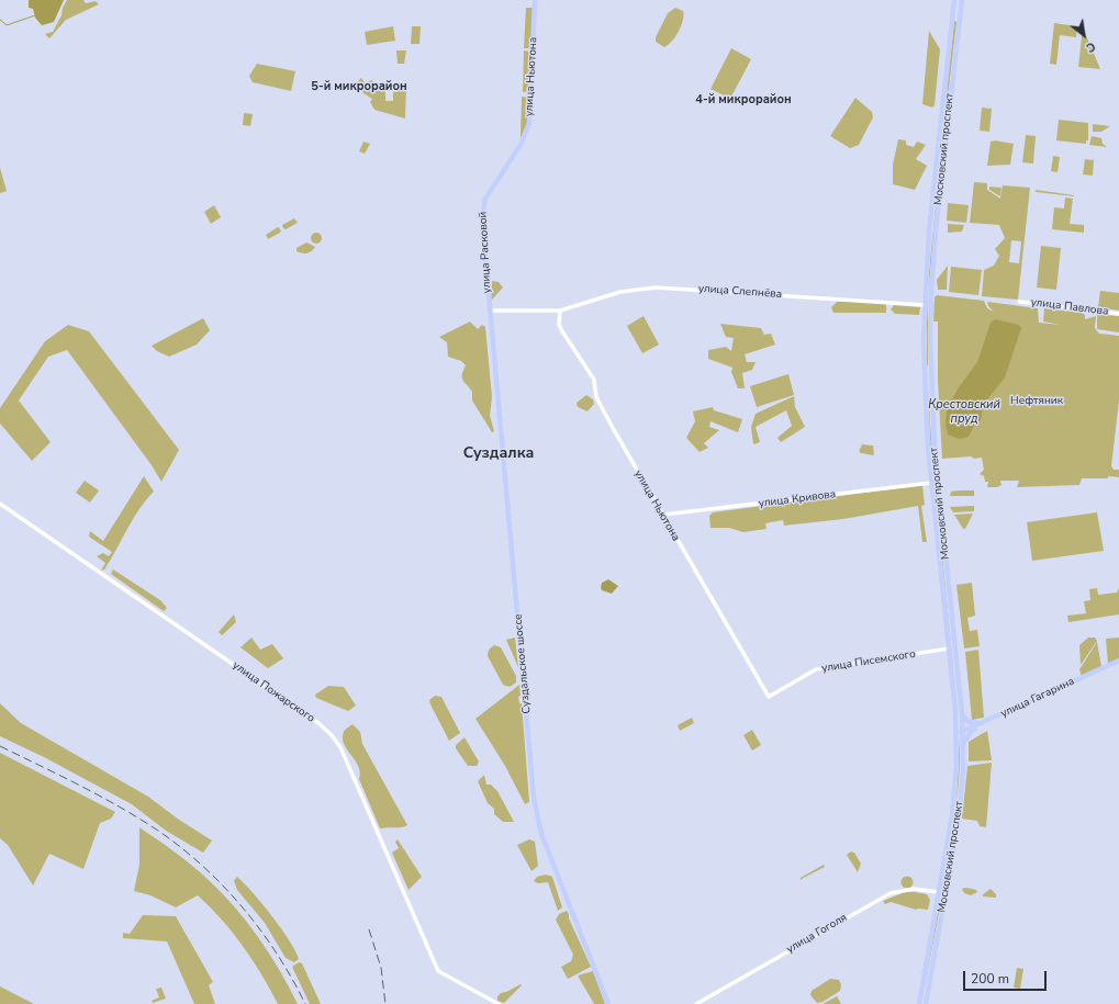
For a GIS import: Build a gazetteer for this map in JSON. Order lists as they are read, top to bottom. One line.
{"streets":{"main road":["улица Ньютона","Московский проспект","улица Расковой","Суздальское шоссе","улица Гагарина"],"street":["улица Слепнёва","улица Павлова","улица Кривова","улица Писемского","улица Пожарского","улица Гоголя"]},"crossings":[["улица Ньютона","улица Расковой"],["улица Ньютона","улица Слепнёва"],["улица Ньютона","улица Кривова"],["улица Ньютона","улица Писемского"],["Московский проспект","улица Слепнёва"],["Московский проспект","улица Кривова"],["Московский проспект","улица Писемского"],["Московский проспект","улица Гагарина"],["Московский проспект","улица Гоголя"],["улица Расковой","улица Слепнёва"],["улица Расковой","Суздальское шоссе"],["улица Слепнёва","Суздальское шоссе"]],"districts":["5-й микрорайон","4-й микрорайон","Суздалка"],"water":["Крестовский пруд"],"parks":["Нефтяник"],"scale_bar":"200 m","north":"bottom right"}
